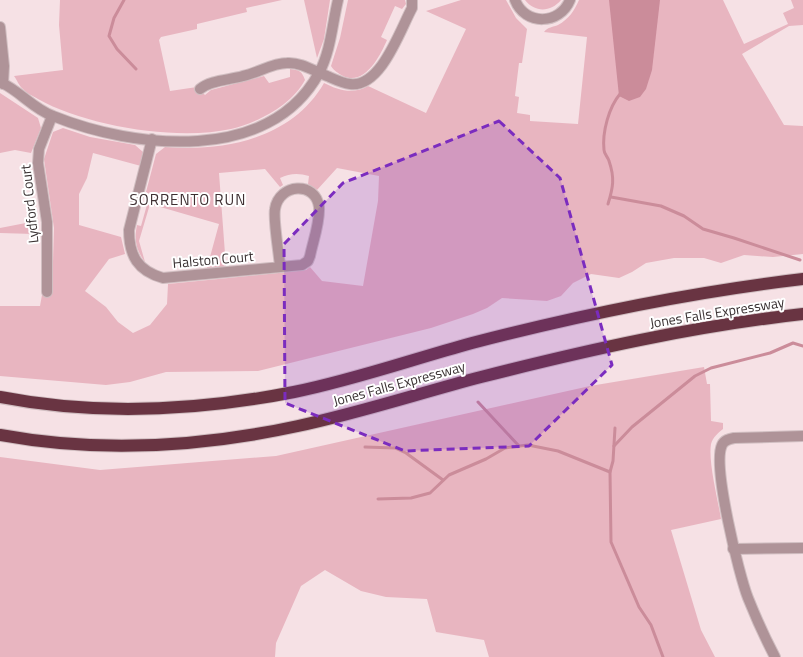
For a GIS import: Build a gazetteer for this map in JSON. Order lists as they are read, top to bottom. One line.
{"streets":{"highway":["Jones Falls Expressway"],"street":["Lydford Court","Halston Court"]},"districts":["SORRENTO RUN"]}
